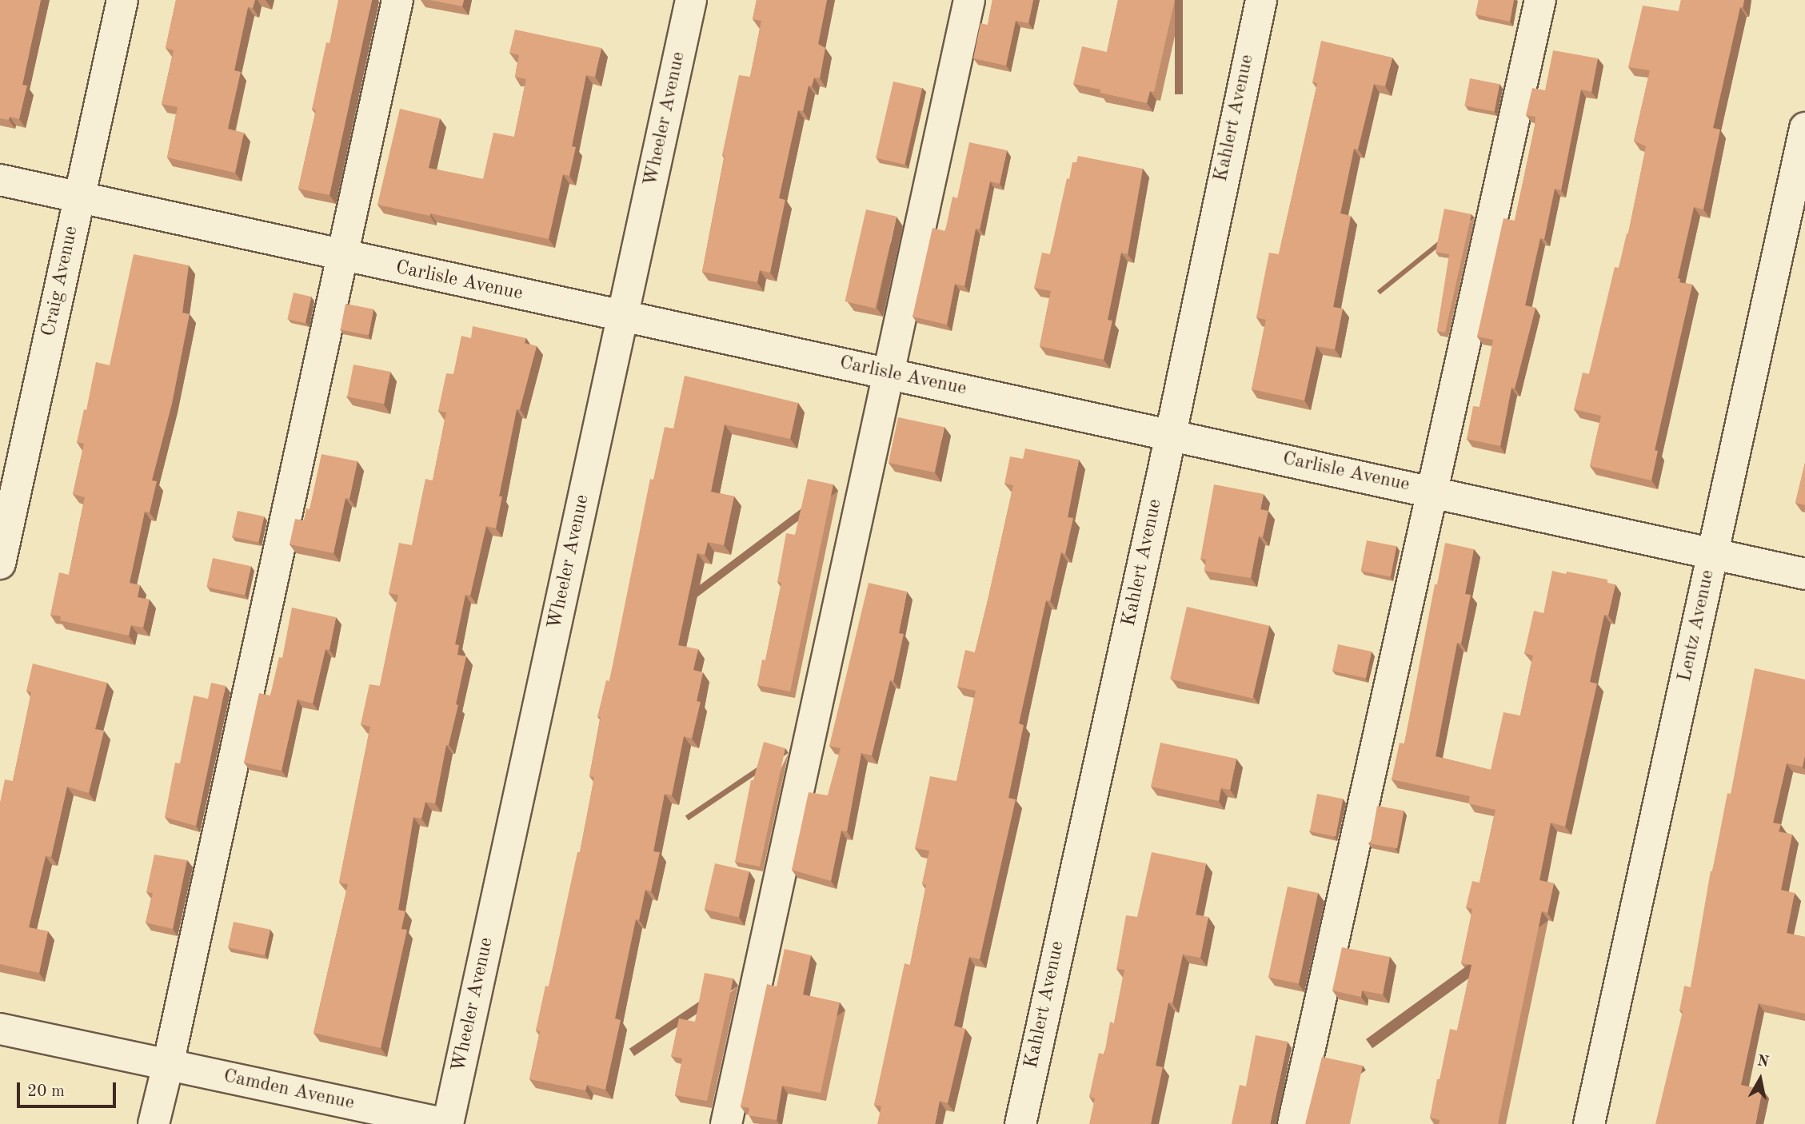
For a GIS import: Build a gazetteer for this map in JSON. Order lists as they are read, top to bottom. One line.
{"streets":{"street":["Kahlert Avenue","Wheeler Avenue","Craig Avenue","Carlisle Avenue","Lentz Avenue","Camden Avenue"]},"crossings":[["Kahlert Avenue","Carlisle Avenue"],["Wheeler Avenue","Carlisle Avenue"],["Wheeler Avenue","Camden Avenue"],["Craig Avenue","Carlisle Avenue"],["Carlisle Avenue","Lentz Avenue"]],"scale_bar":"20 m","north":"top"}
